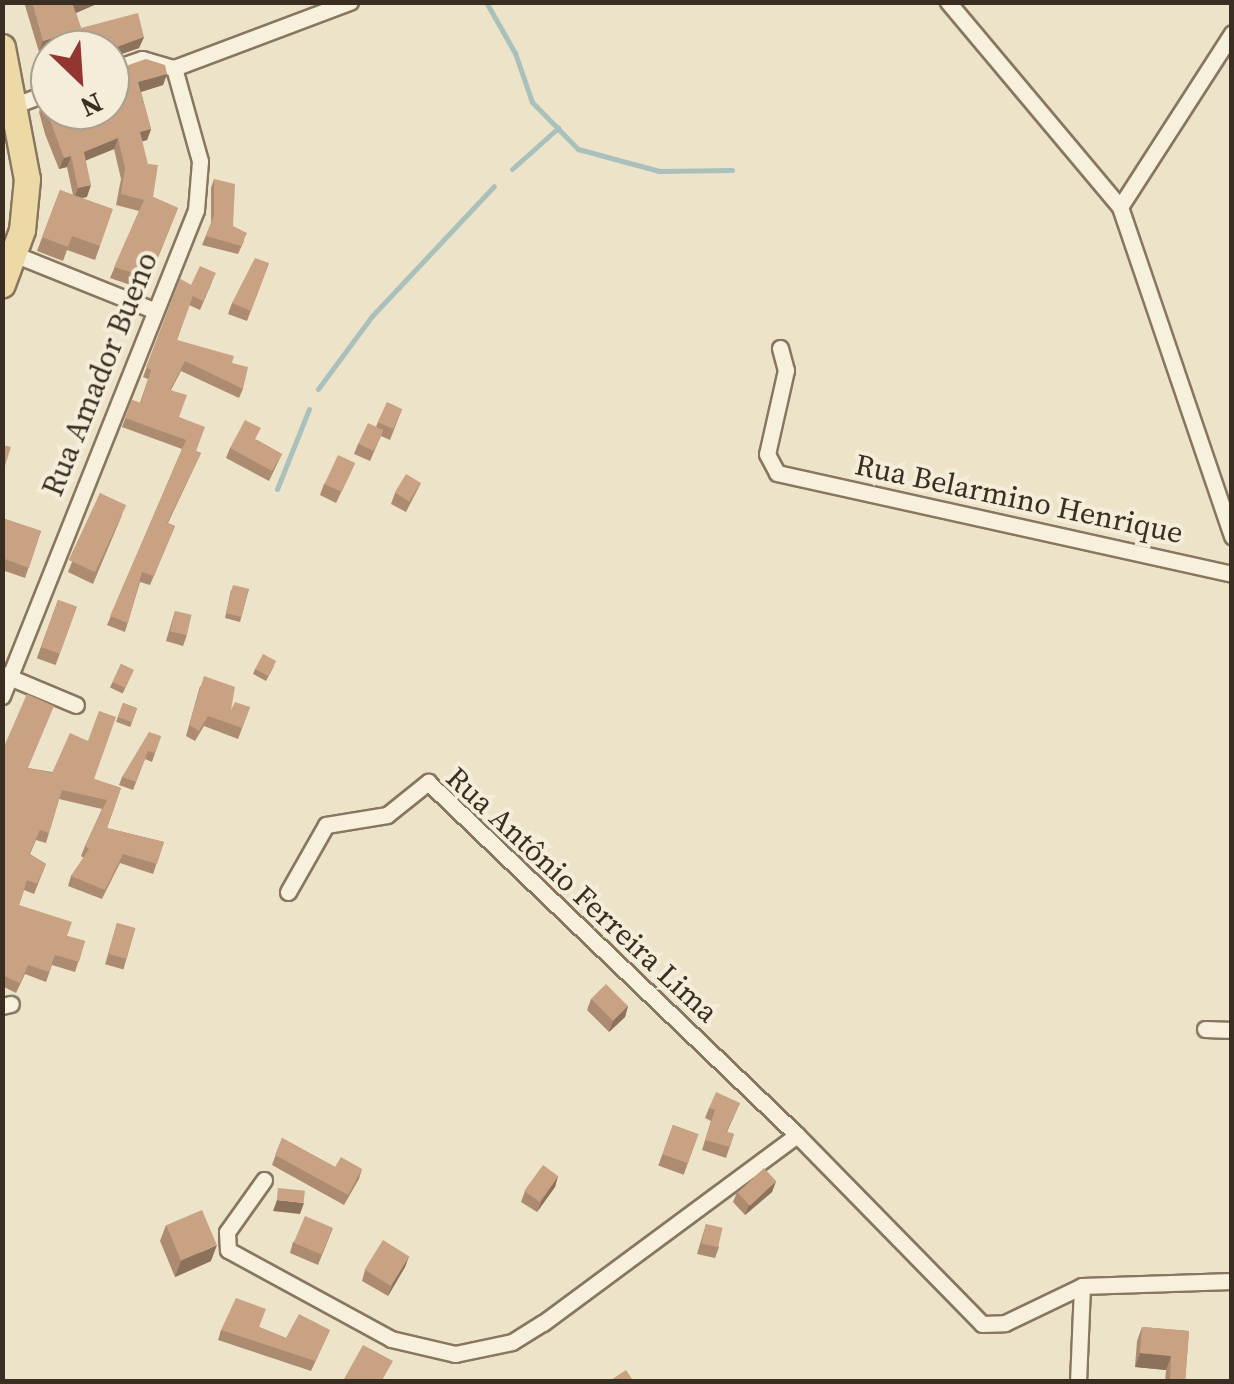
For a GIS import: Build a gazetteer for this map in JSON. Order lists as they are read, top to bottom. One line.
{"streets":{"street":["Rua Amador Bueno","Rua Belarmino Henrique","Rua Antônio Ferreira Lima"]},"north":"bottom right"}
